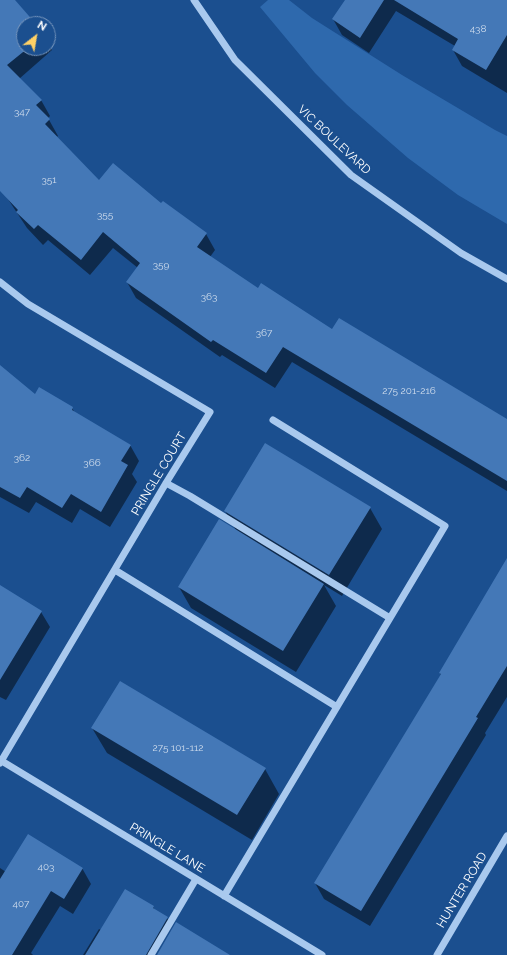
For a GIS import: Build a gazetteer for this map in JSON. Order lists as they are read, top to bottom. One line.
{"streets":{"street":["VIC BOULEVARD","PRINGLE COURT","PRINGLE LANE","HUNTER ROAD"]},"crossings":[["PRINGLE COURT","PRINGLE LANE"]],"house_numbers":["438","347","351","355","359","363","367","275 201-216","362","366","275 101-112","403","407"],"north":"top right"}
